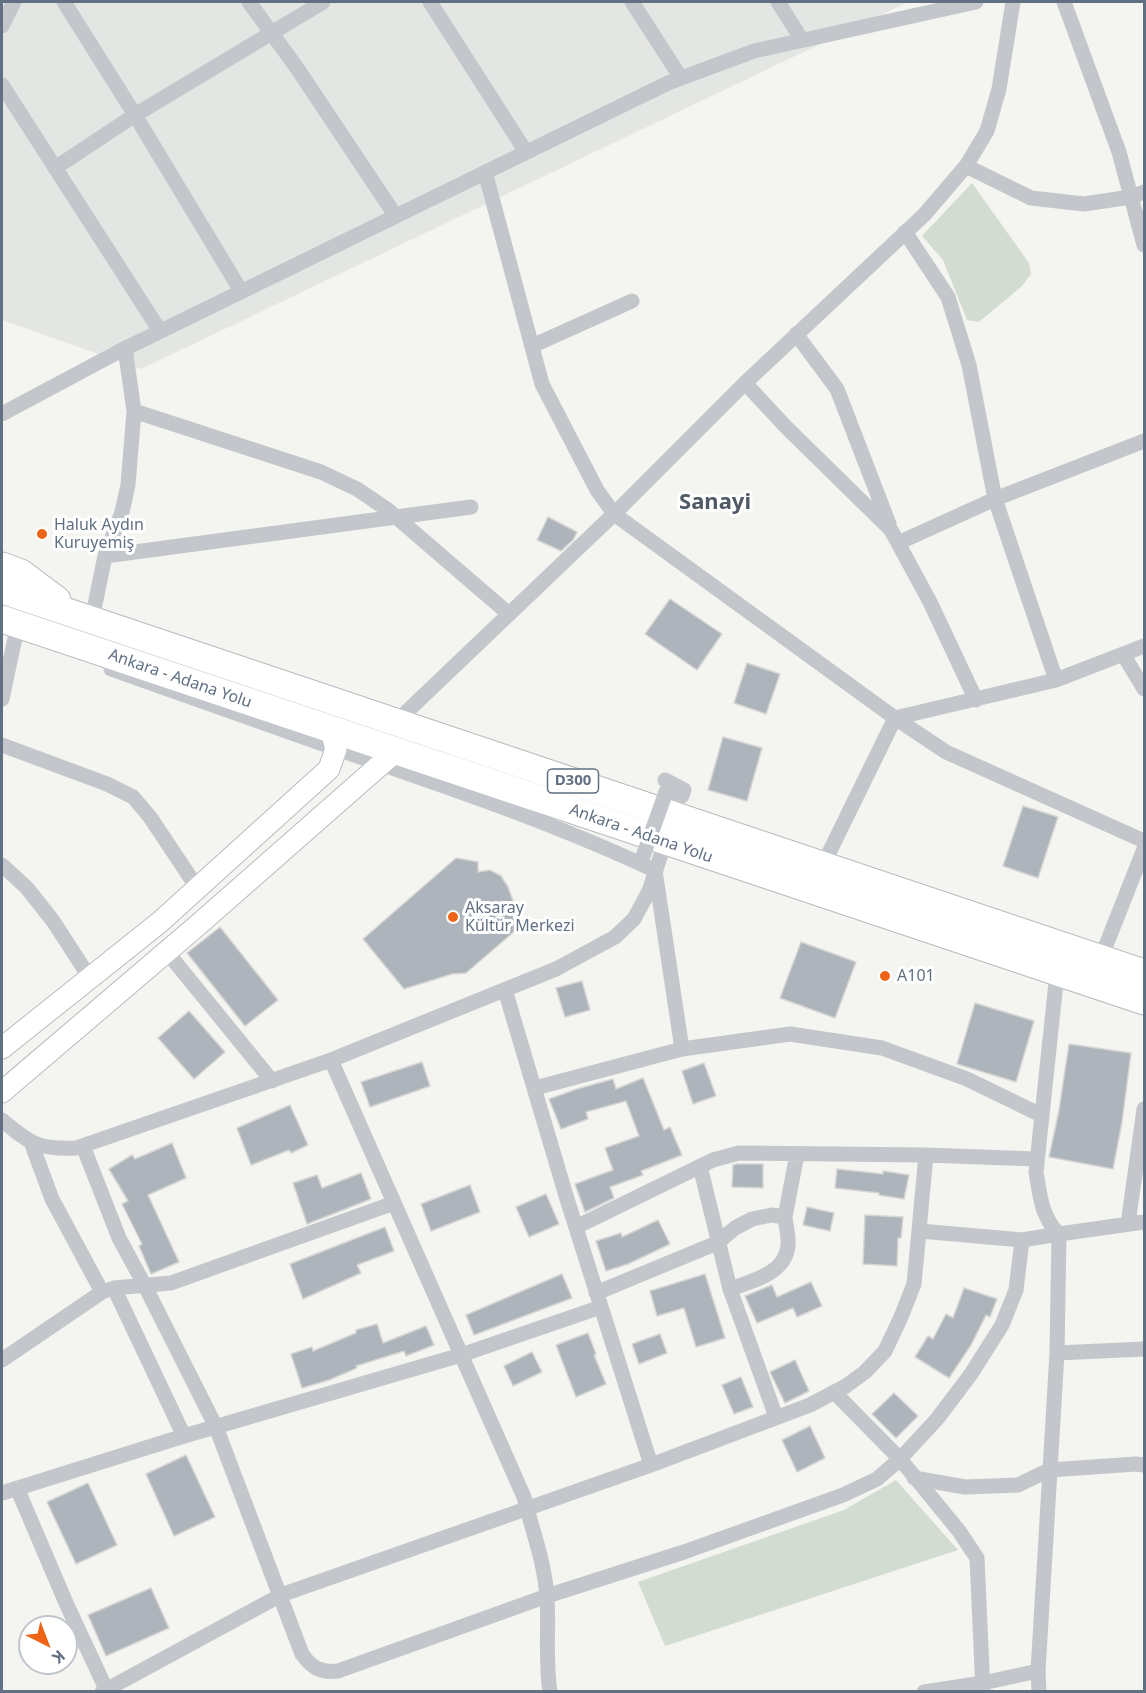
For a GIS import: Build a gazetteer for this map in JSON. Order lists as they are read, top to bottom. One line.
{"streets":{"highway":["Ankara - Adana Yolu","D300"]},"districts":["Sanayi"],"places":["Haluk Aydın Kuruyemiş","Aksaray Kültür Merkezi","A101"],"north":"bottom right"}
